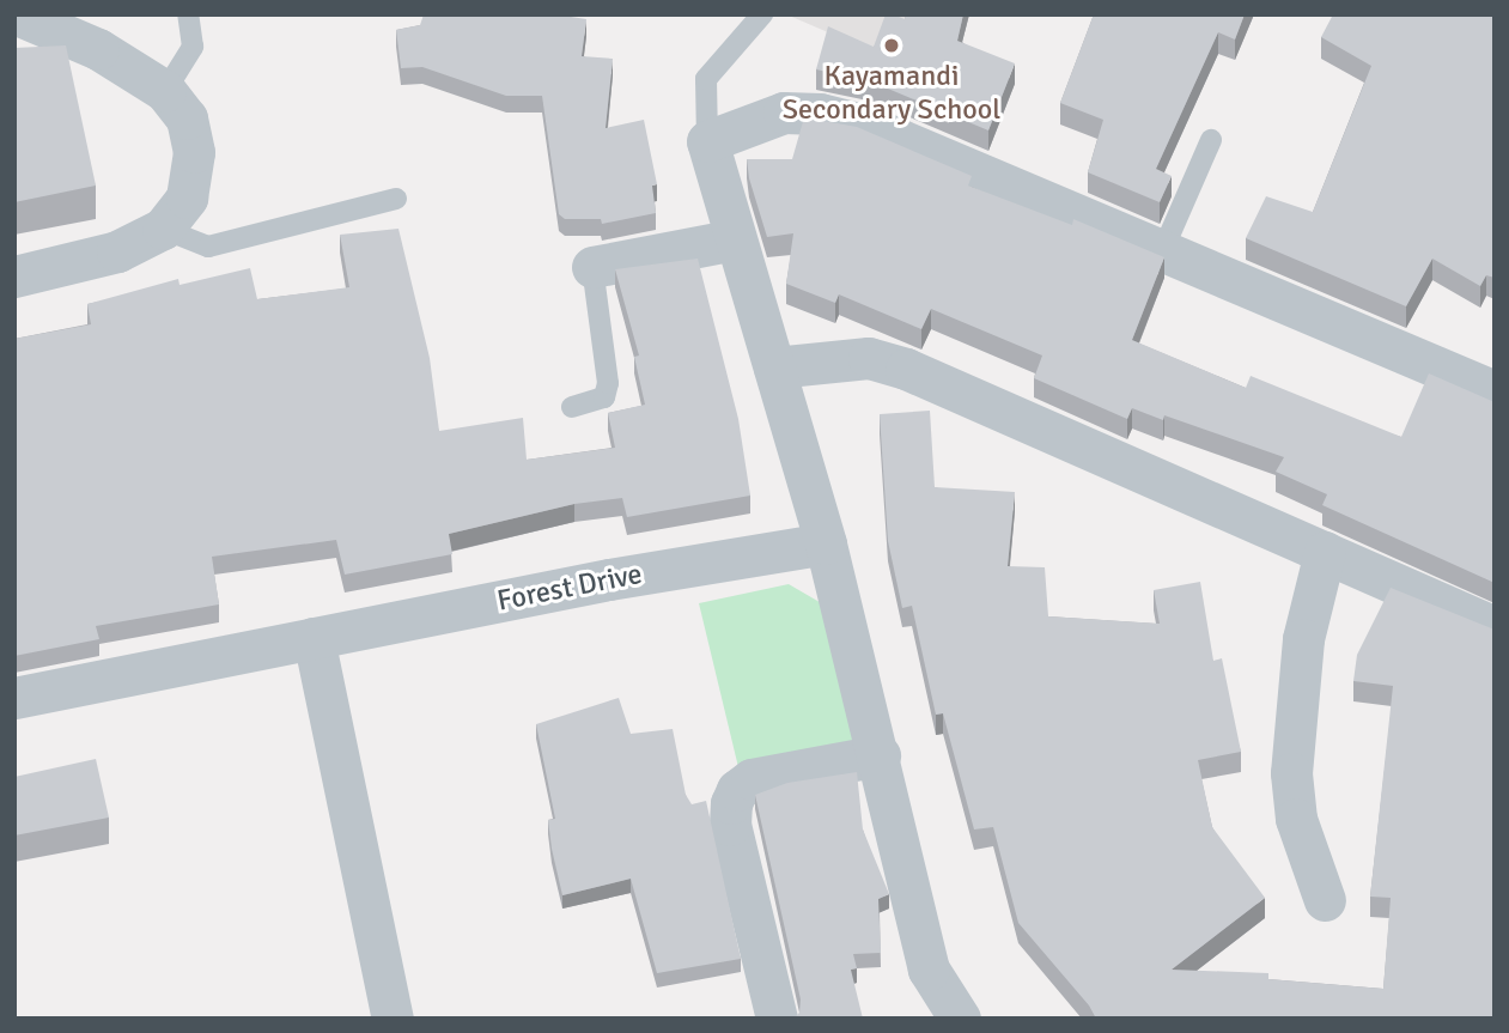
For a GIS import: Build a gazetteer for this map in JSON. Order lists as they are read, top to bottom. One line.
{"streets":{"street":["Forest Drive"]},"places":["Kayamandi Secondary School"]}
